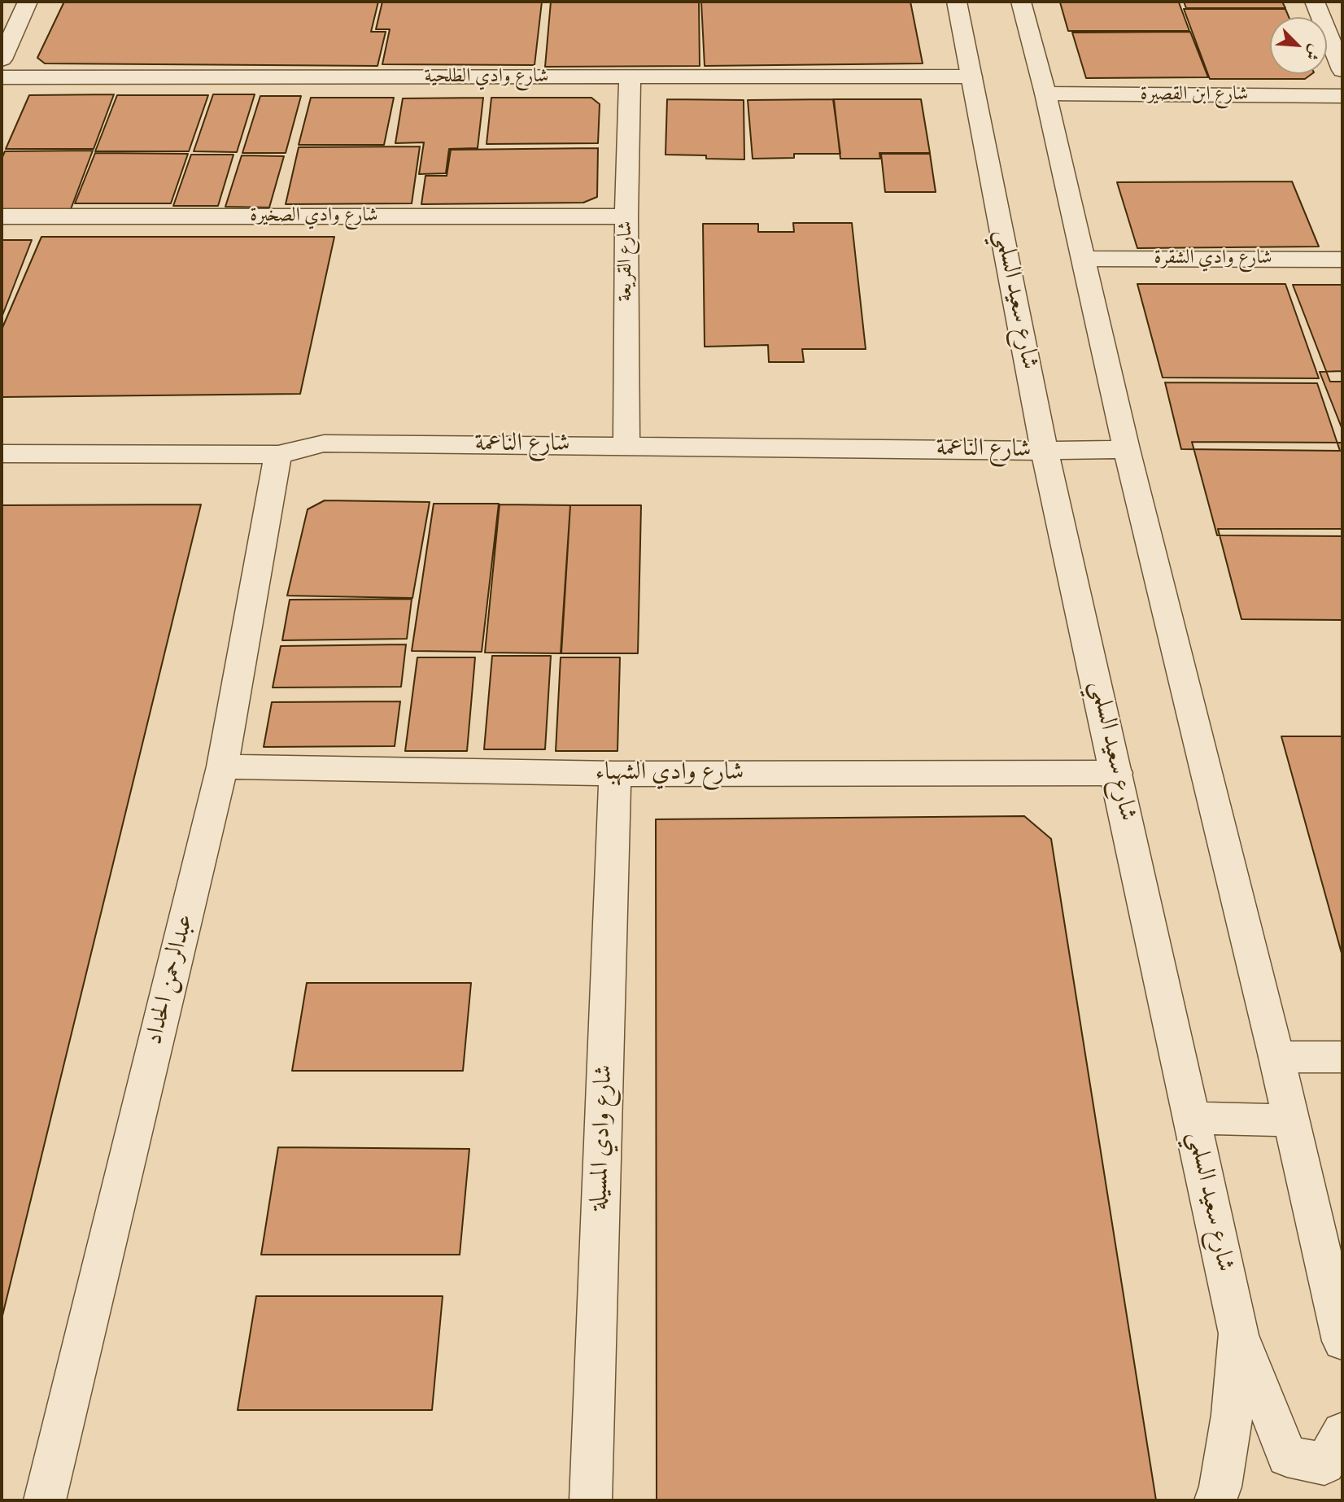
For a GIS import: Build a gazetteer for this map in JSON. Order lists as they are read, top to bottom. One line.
{"streets":{"street":["شارع وادي الطلحية","شارع ابن القصيرة","شارع وادي الصخيرة","شارع وادي الشقرة","شارع القريعة","شارع سعيد السلمي","شارع الناعمة","شارع وادي الشهباء","عبدالرحمن الحداد","شارع وادي المسيلة"]},"crossings":[["شارع وادي الطلحية","شارع القريعة"],["شارع وادي الطلحية","شارع سعيد السلمي"],["شارع وادي الصخيرة","شارع القريعة"],["شارع القريعة","شارع الناعمة"],["شارع سعيد السلمي","شارع الناعمة"],["شارع سعيد السلمي","شارع وادي الشهباء"],["شارع الناعمة","عبدالرحمن الحداد"],["شارع وادي الشهباء","عبدالرحمن الحداد"],["شارع وادي الشهباء","شارع وادي المسيلة"]],"north":"bottom right"}
